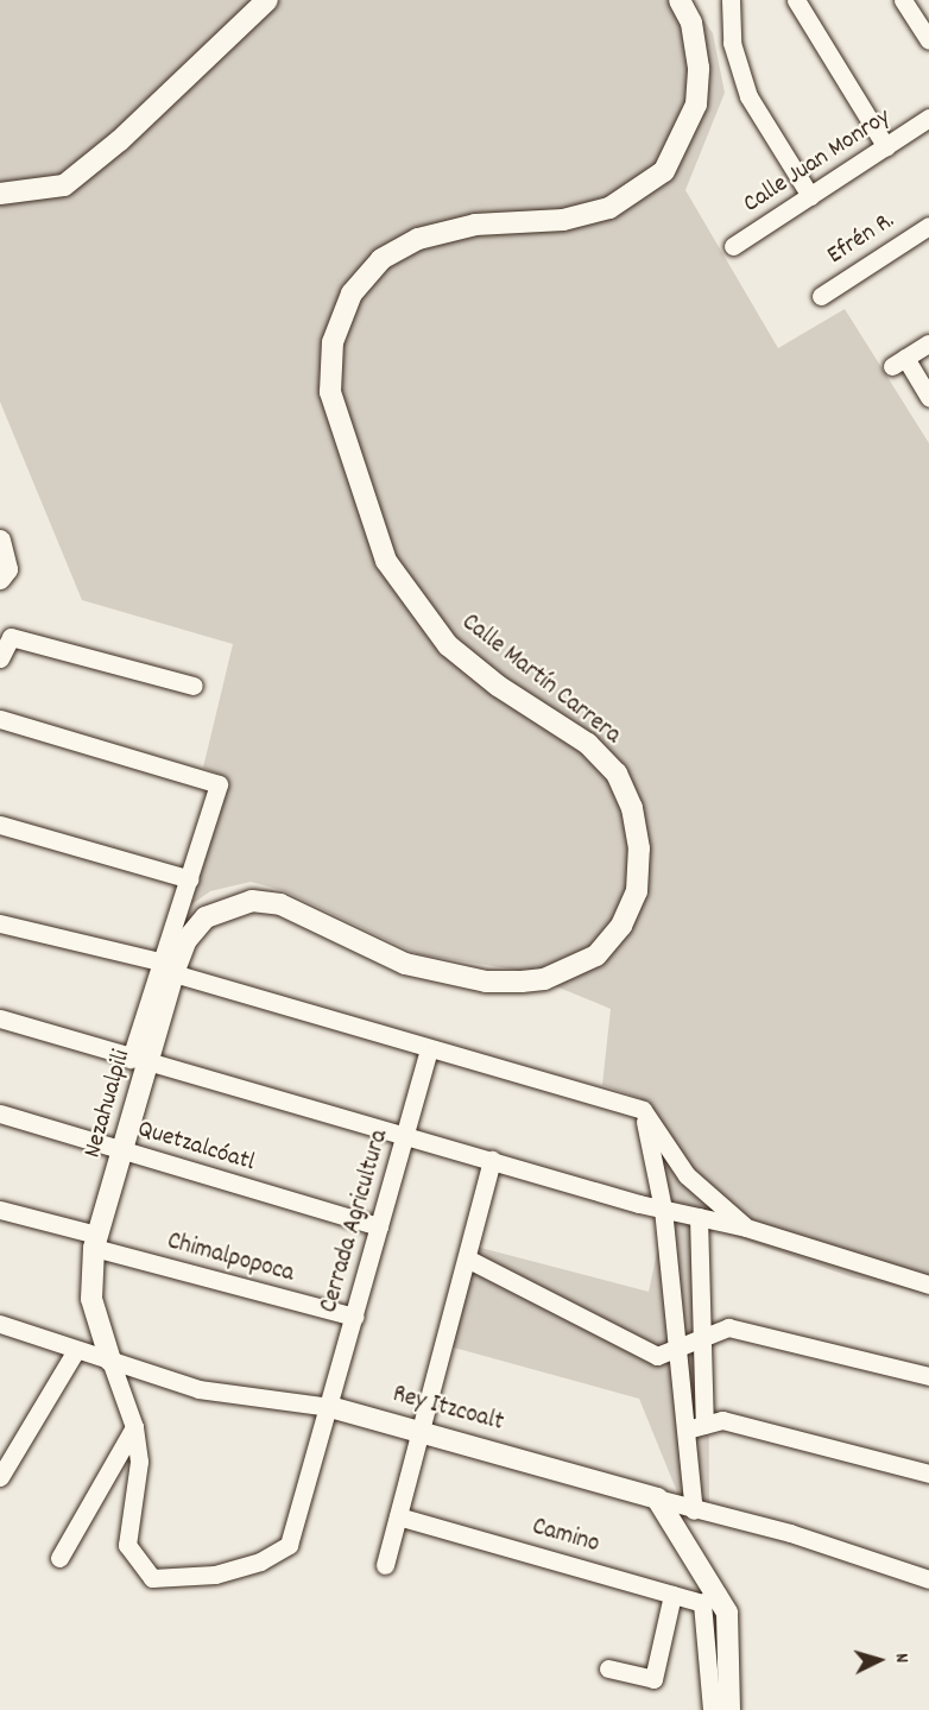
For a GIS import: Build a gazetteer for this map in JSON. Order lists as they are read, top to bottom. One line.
{"streets":{"street":["Calle Juan Monroy","Efrén R.","Calle Martín Carrera","Nezahualpili","Quetzalcóatl","Cerrada Agricultura","Chimalpopoca","Rey Itzcoalt","Camino"]},"crossings":[["Calle Martín Carrera","Nezahualpili"],["Nezahualpili","Quetzalcóatl"],["Nezahualpili","Chimalpopoca"],["Nezahualpili","Rey Itzcoalt"],["Quetzalcóatl","Cerrada Agricultura"],["Cerrada Agricultura","Chimalpopoca"],["Cerrada Agricultura","Rey Itzcoalt"]],"north":"right"}
